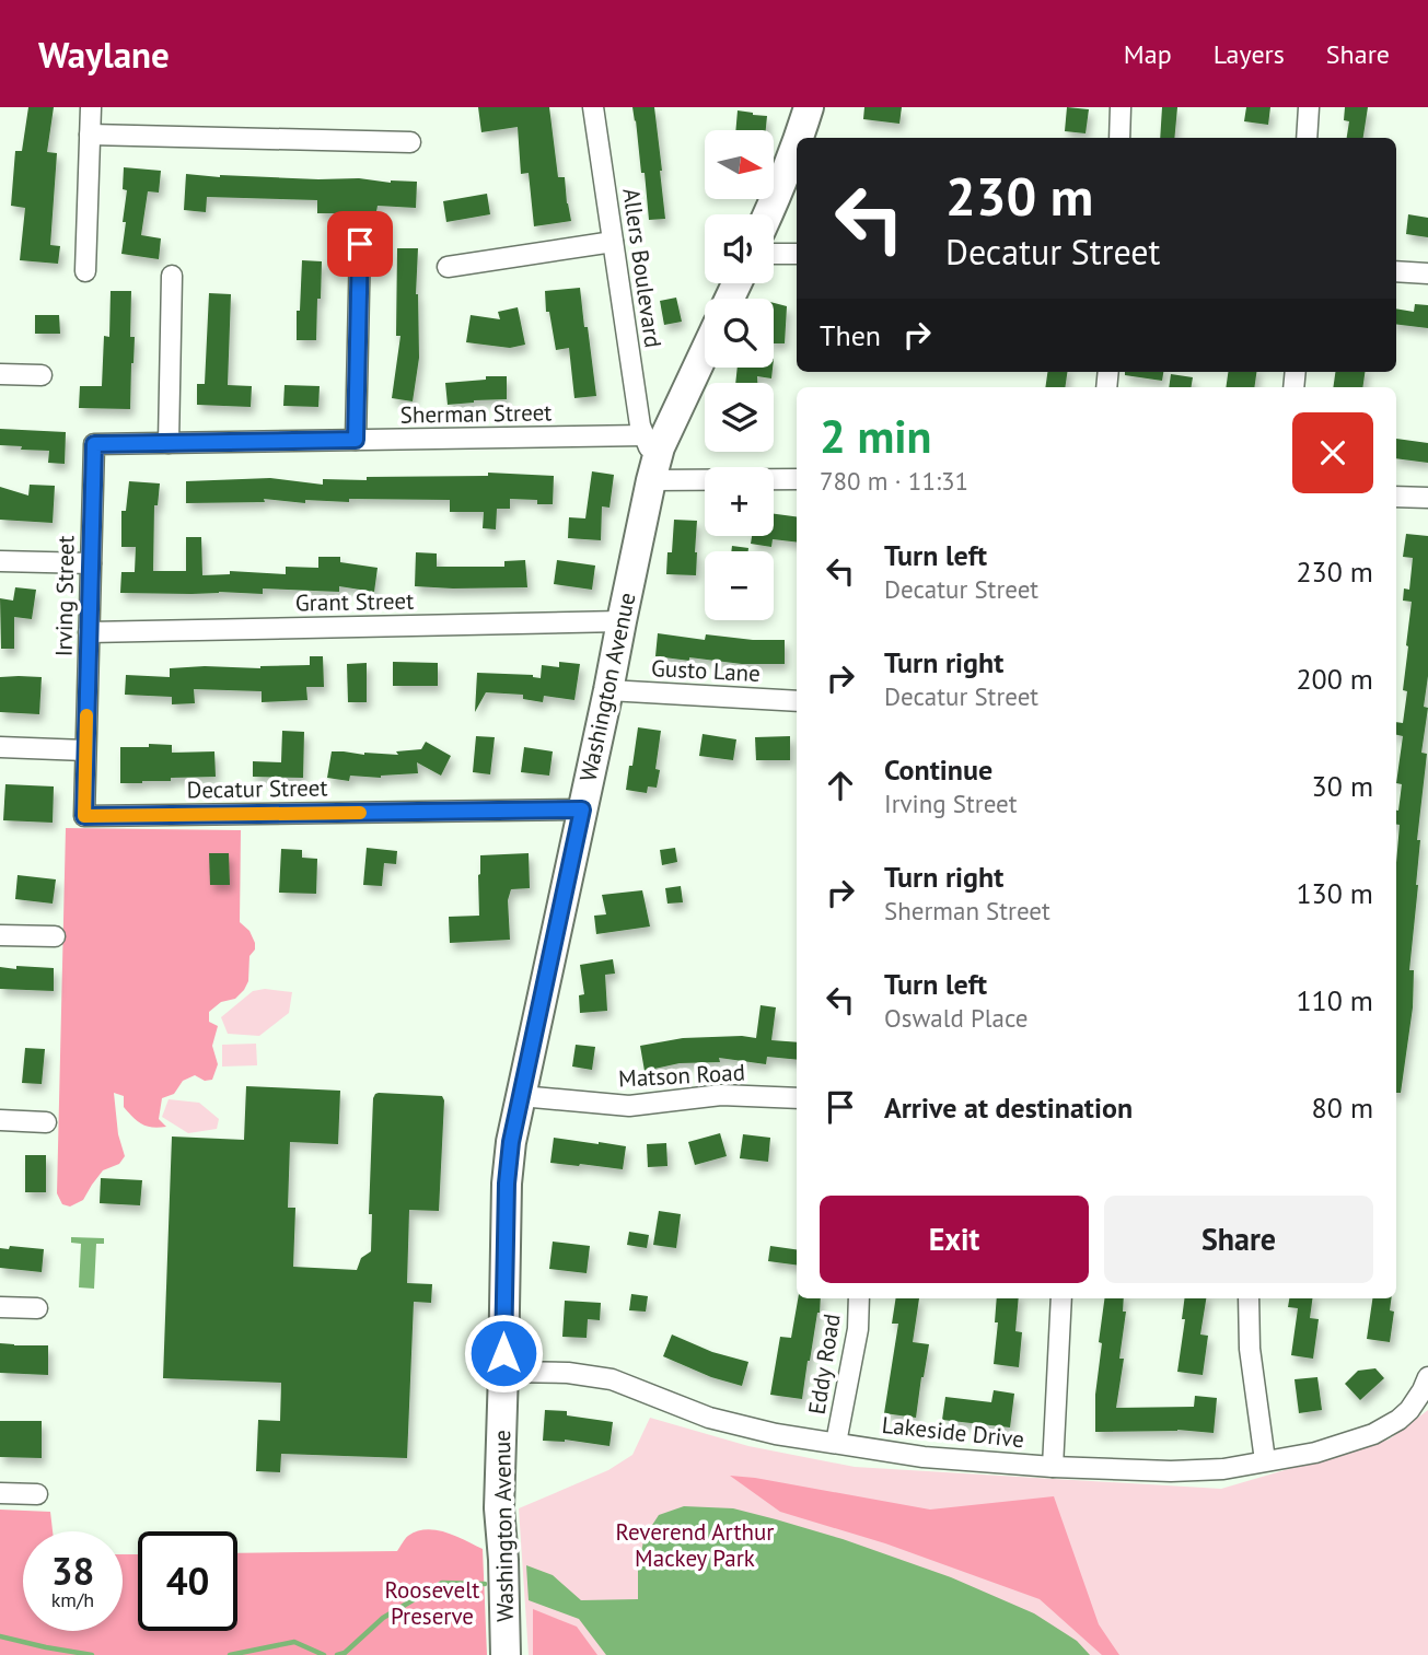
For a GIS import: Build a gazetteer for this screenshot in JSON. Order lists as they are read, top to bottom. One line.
{"streets":{"street":["Allers Boulevard","Sherman Street","Irving Street","Grant Street","Gusto Lane","Washington Avenue","Decatur Street","Matson Road","Eddy Road","Lakeside Drive"]},"crossings":[["Allers Boulevard","Sherman Street"],["Sherman Street","Irving Street"],["Irving Street","Grant Street"],["Irving Street","Decatur Street"],["Grant Street","Washington Avenue"],["Gusto Lane","Washington Avenue"],["Washington Avenue","Decatur Street"],["Washington Avenue","Matson Road"],["Washington Avenue","Lakeside Drive"],["Eddy Road","Lakeside Drive"]],"parks":["Reverend Arthur Mackey Park","Roosevelt Preserve"],"north":"right","page":{"header":"Waylane","nav":["Map","Layers","Share"],"map_buttons":["+","−"],"turn":["230 m","Decatur Street"],"then":"Then","heading":["2 min","780 m · 11:31"],"list":[{"name":"Turn left","note":"Decatur Street","value":"230 m"},{"name":"Turn right","note":"Decatur Street","value":"200 m"},{"name":"Continue","note":"Irving Street","value":"30 m"},{"name":"Turn right","note":"Sherman Street","value":"130 m"},{"name":"Turn left","note":"Oswald Place","value":"110 m"},{"name":"Arrive at destination","value":"80 m"}],"buttons":["Exit","Share"],"speed":"38 km/h","limit":"40"}}
